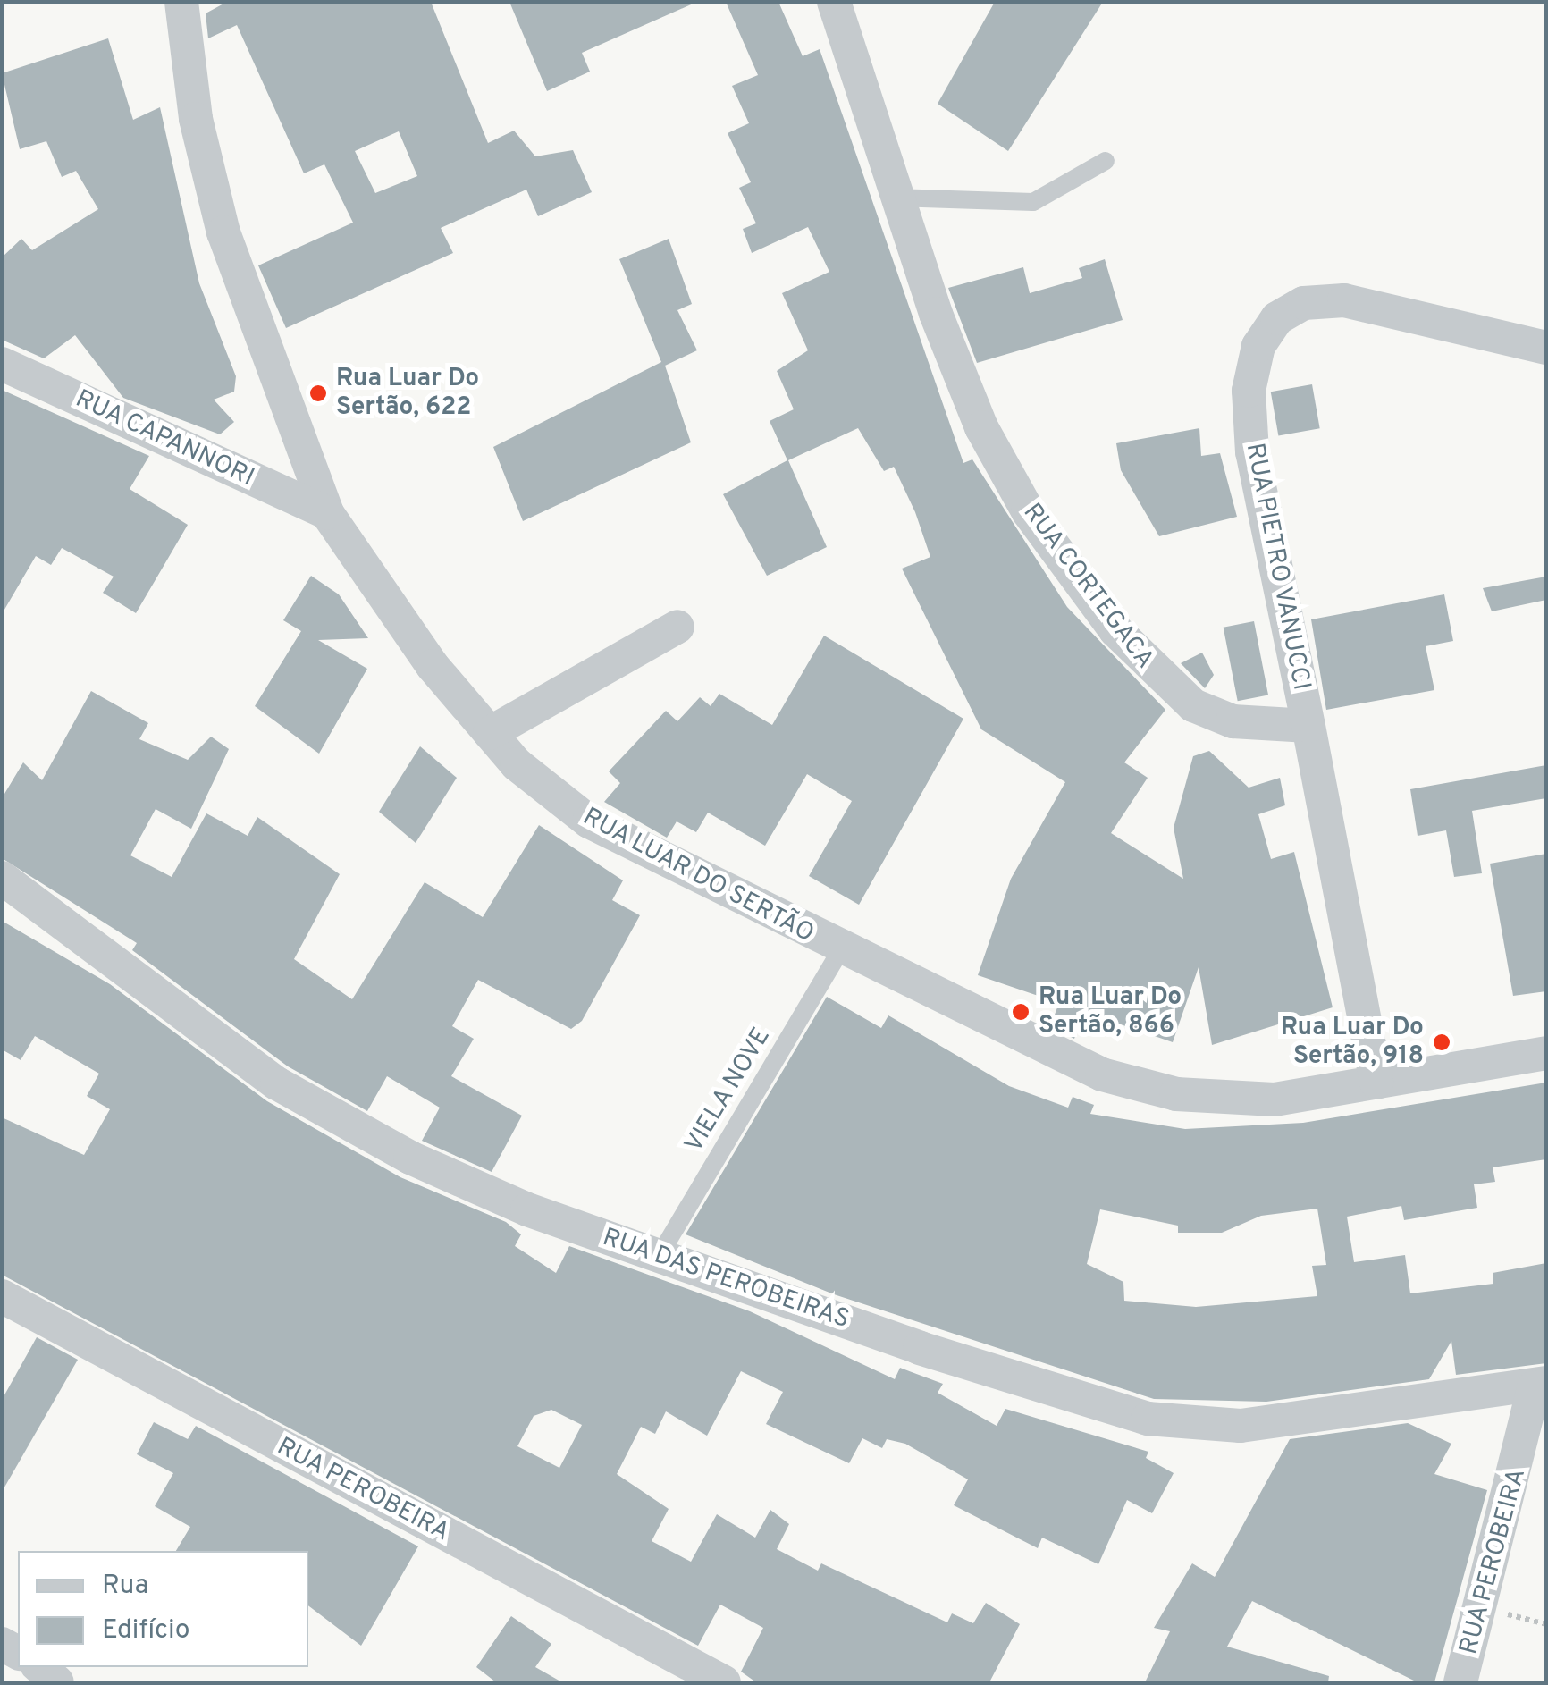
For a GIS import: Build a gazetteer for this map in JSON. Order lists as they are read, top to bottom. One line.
{"streets":{"street":["RUA CAPANNORI","RUA PIETRO VANUCCI","RUA CORTEGACA","RUA LUAR DO SERTÃO","RUA DAS PEROBEIRAS","RUA PEROBEIRA"],"lane":["VIELA NOVE"]},"crossings":[["RUA CAPANNORI","RUA LUAR DO SERTÃO"],["RUA PIETRO VANUCCI","RUA CORTEGACA"],["RUA LUAR DO SERTÃO","VIELA NOVE"],["VIELA NOVE","RUA DAS PEROBEIRAS"],["RUA DAS PEROBEIRAS","RUA PEROBEIRA"]],"places":["Rua Luar Do Sertão, 622","Rua Luar Do Sertão, 866","Rua Luar Do Sertão, 918"],"legend":["Rua","Edifício"]}
